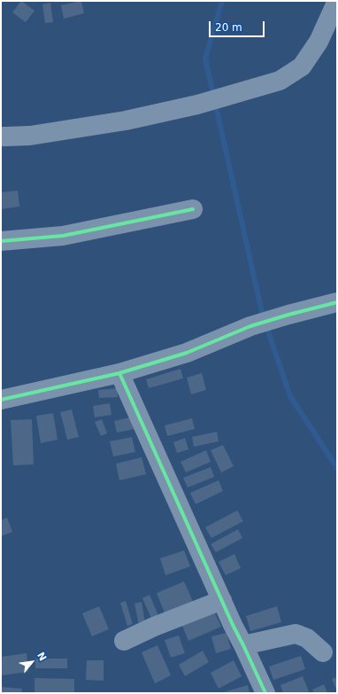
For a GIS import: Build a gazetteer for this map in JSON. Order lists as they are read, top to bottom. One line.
{"scale_bar":"20 m","north":"top right"}
